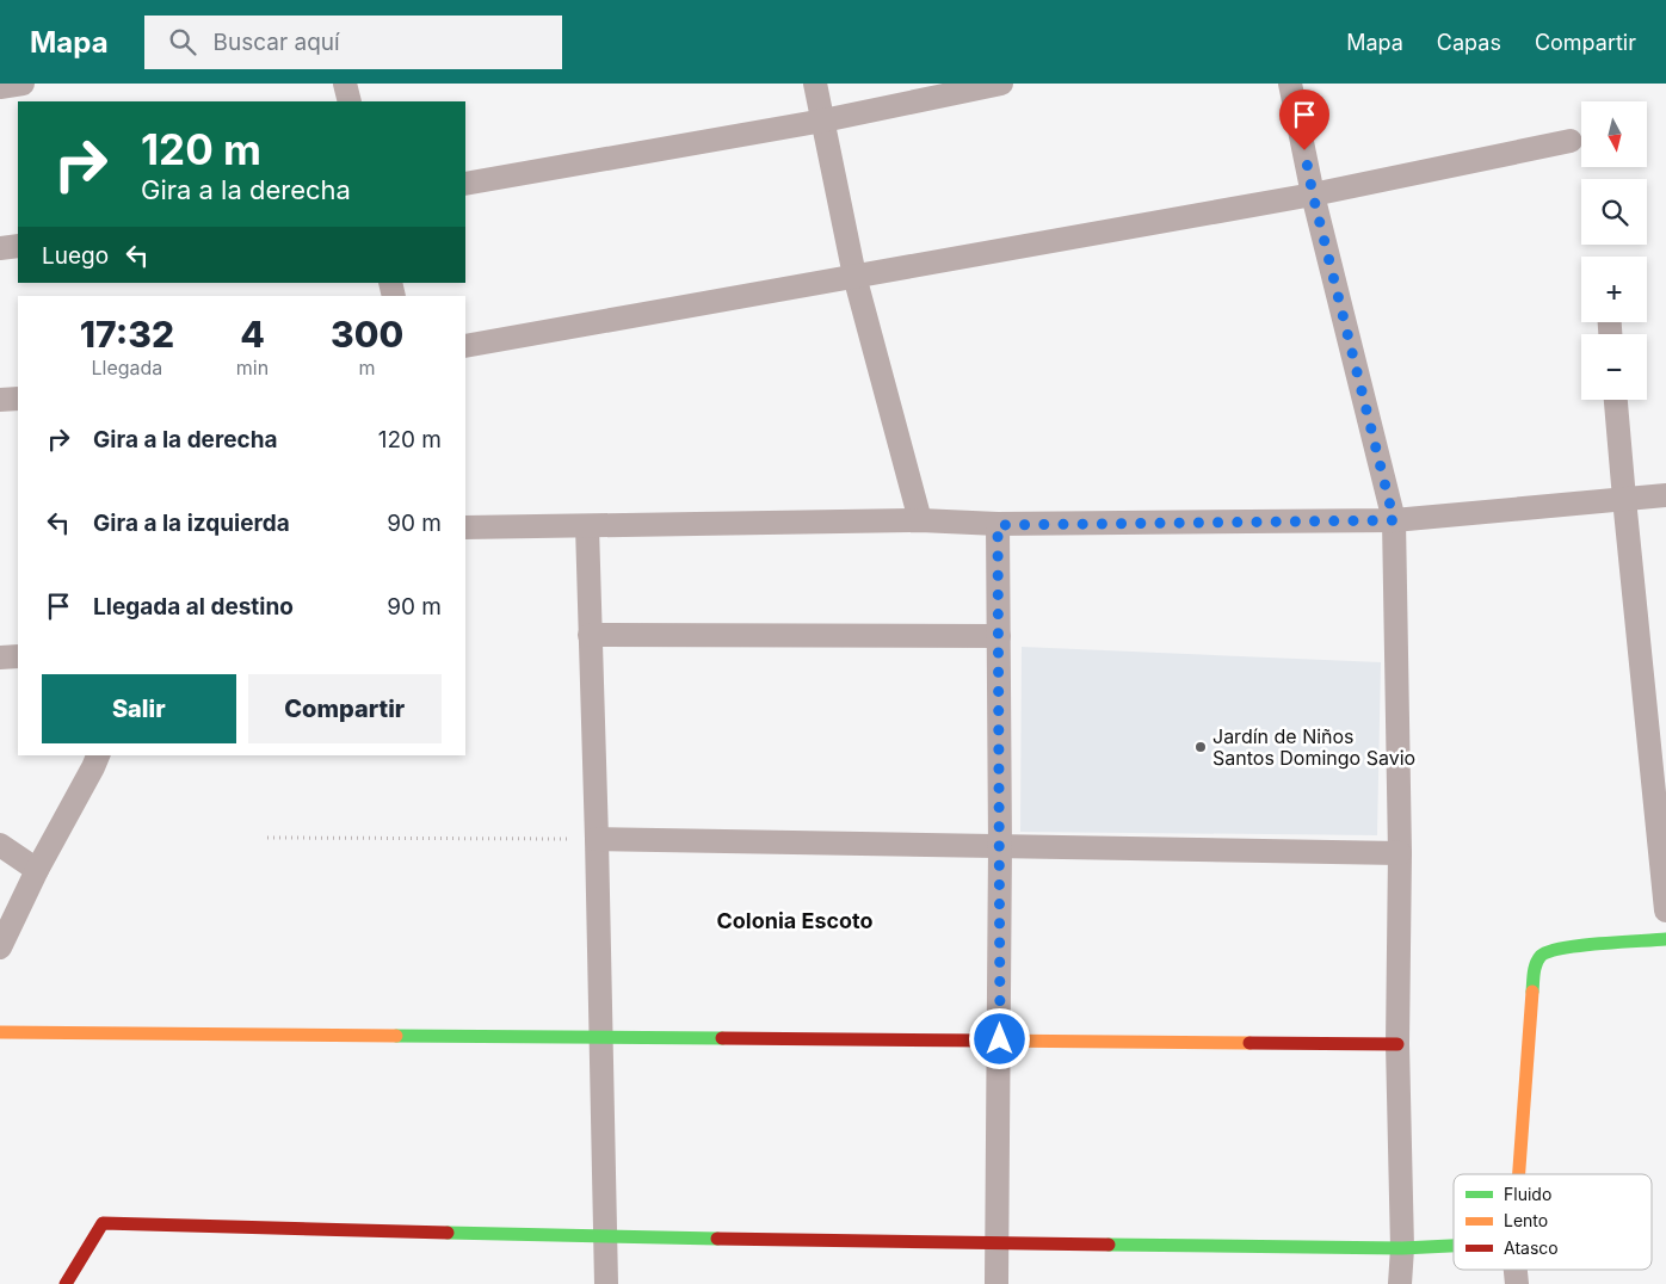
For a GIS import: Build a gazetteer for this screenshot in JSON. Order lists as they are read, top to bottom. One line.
{"districts":["Colonia Escoto"],"places":["Jardín de Niños Santos Domingo Savio"],"legend":["Fluido","Lento","Atasco"],"north":"bottom","page":{"header":"Mapa","search":"Buscar aquí","nav":["Mapa","Capas","Compartir"],"map_buttons":["+","−"],"turn":["120 m","Gira a la derecha"],"then":"Luego","eta":["17:32","Llegada","4","min","300","m"],"list":[{"name":"Gira a la derecha","value":"120 m"},{"name":"Gira a la izquierda","value":"90 m"},{"name":"Llegada al destino","value":"90 m"}],"buttons":["Salir","Compartir"]}}
